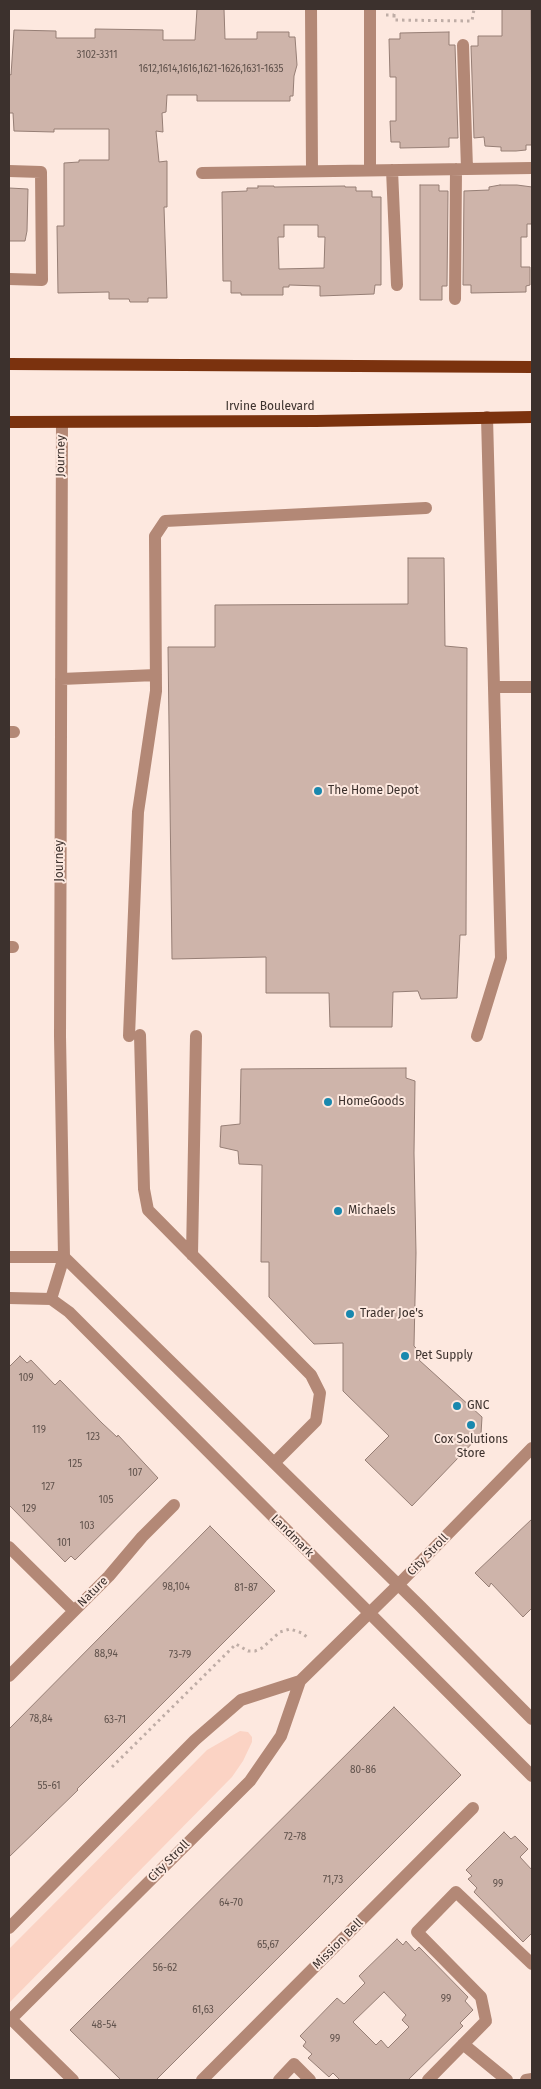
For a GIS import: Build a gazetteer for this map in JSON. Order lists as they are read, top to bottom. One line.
{"streets":{"main road":["Irvine Boulevard"],"street":["Journey","Landmark","City Stroll","Nature","Mission Bell"]},"crossings":[["Irvine Boulevard","Journey"],["Journey","Landmark"],["Landmark","City Stroll"]],"places":["The Home Depot","HomeGoods","Michaels","Trader Joe's","Pet Supply","GNC","Cox Solutions Store"],"house_numbers":["3102-3311","1612,1614,1616,1621-1626,1631-1635","109","119","123","125","107","127","105","129","103","101","98,104","81-87","88,94","73-79","78,84","63-71","80-86","55-61","72-78","71,73","99","64-70","65,67","56-62","99","61,63","48-54","99"]}
